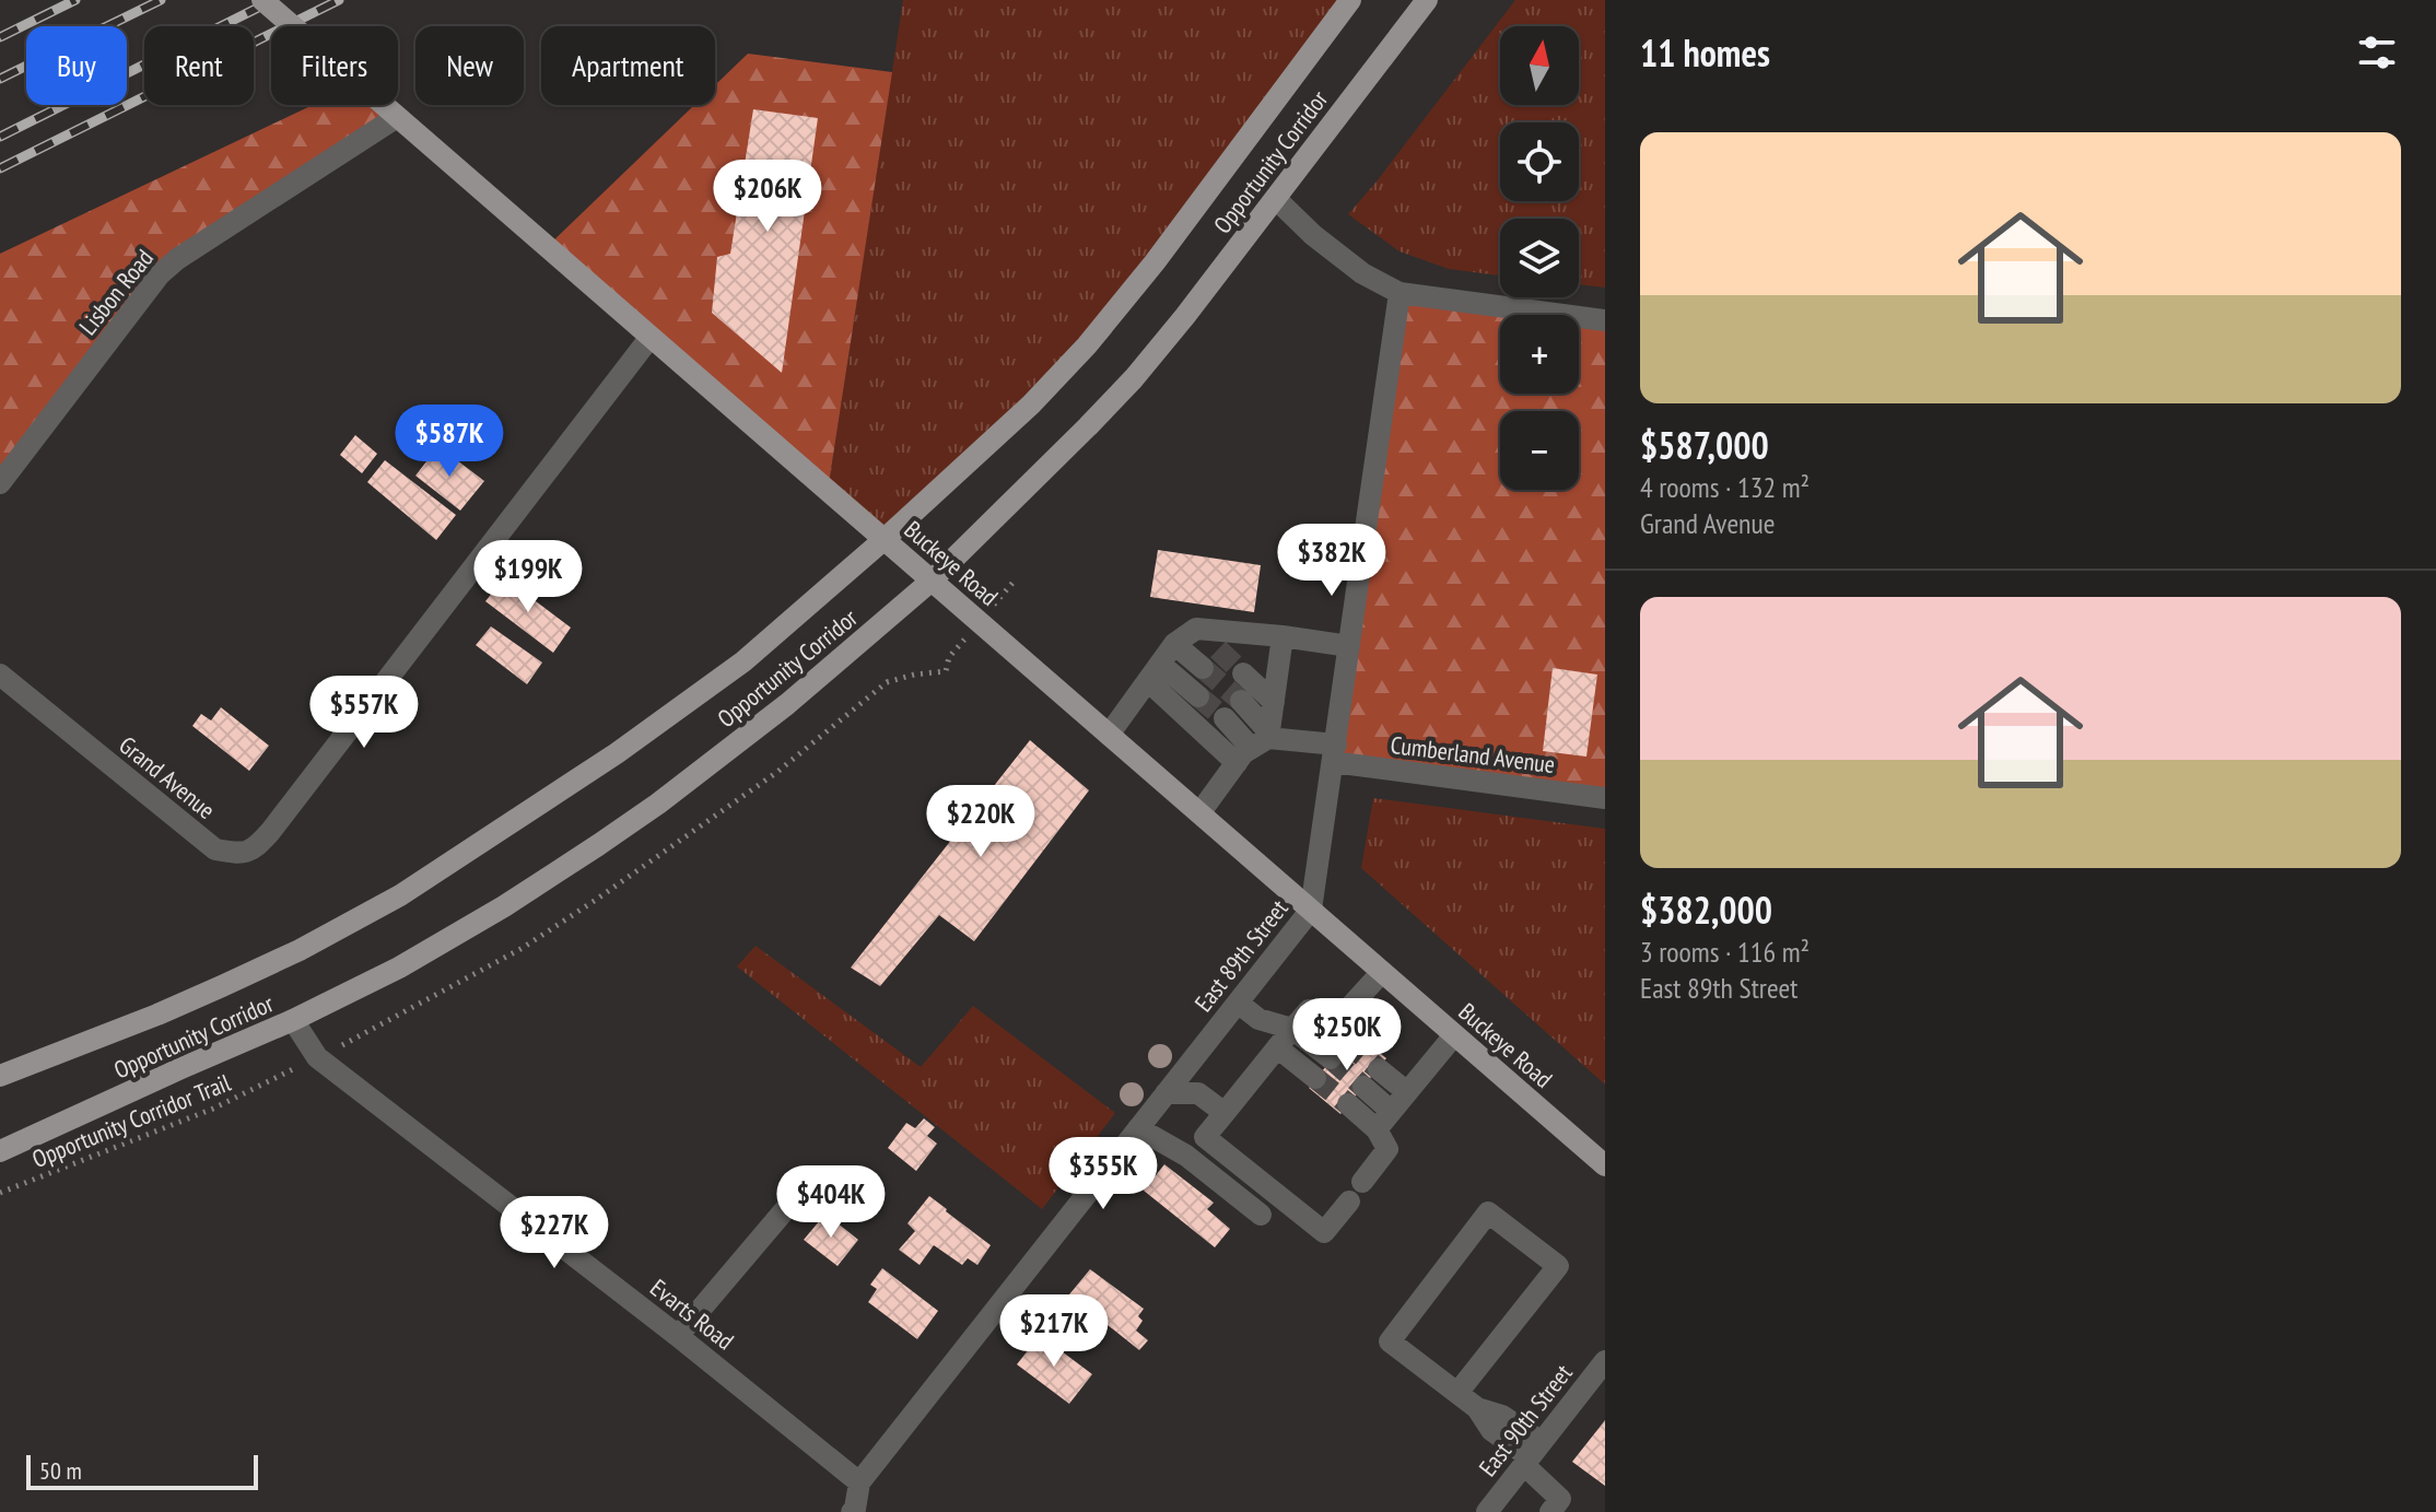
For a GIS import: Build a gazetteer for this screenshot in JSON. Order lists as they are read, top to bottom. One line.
{"streets":{"main road":["Opportunity Corridor","Buckeye Road"],"street":["Lisbon Road","Cumberland Avenue","Grand Avenue","East 89th Street","Evarts Road","East 90th Street"],"path":["Opportunity Corridor Trail"]},"crossings":[["Opportunity Corridor","Buckeye Road"],["Opportunity Corridor","Evarts Road"],["Lisbon Road","Buckeye Road"],["Buckeye Road","Grand Avenue"],["Buckeye Road","East 89th Street"],["Cumberland Avenue","East 89th Street"],["East 89th Street","Evarts Road"]],"scale_bar":"50 m","north":"top","page":{"heading":"11 homes","map_buttons":["+","−"],"chip":["Buy","Rent","Filters","New","Apartment"],"list":[{"name":"$587,000","note":"4 rooms · 132 m² · Grand Avenue"},{"name":"$382,000","note":"3 rooms · 116 m² · East 89th Street"}],"price":["$206K","$587K","$382K","$199K","$557K","$220K","$250K","$355K","$404K","$227K","$217K"],"scale":"50 m"}}
